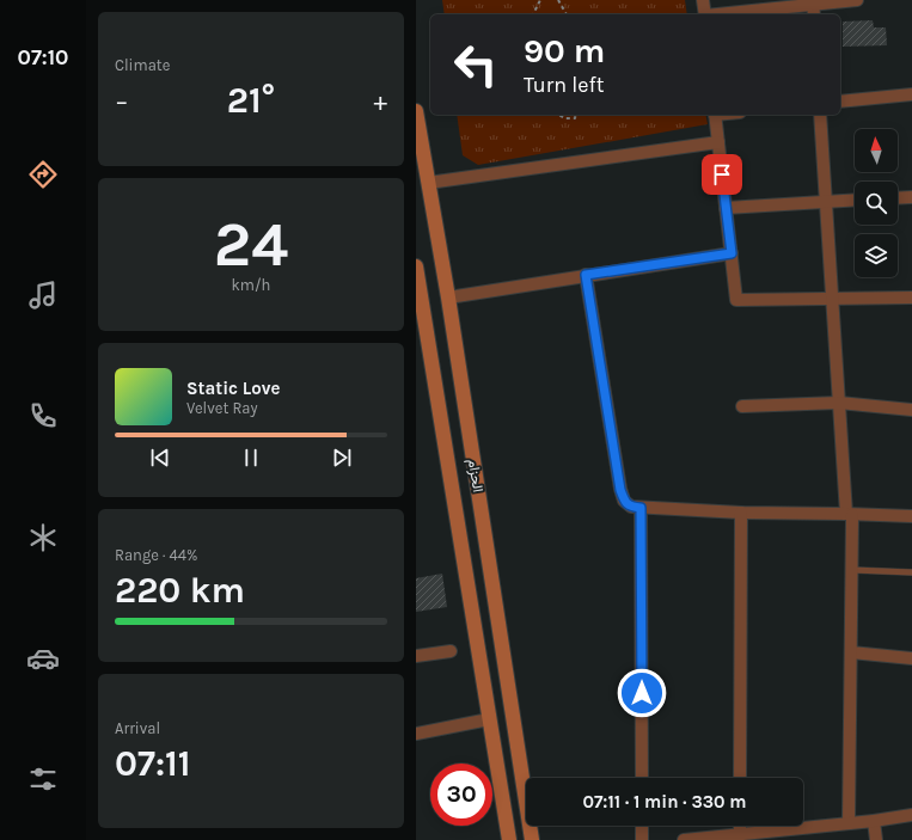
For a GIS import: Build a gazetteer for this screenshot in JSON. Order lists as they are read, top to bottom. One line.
{"streets":{"main road":["الحزام"]},"north":"top","page":{"tabs":"07:10","tile":["Climate",["24","km/h"],["Range · 44%","220 km"],["Arrival","07:11"]],"turn":["90 m","Turn left"],"heat":["−","21°","+"],"song":["Static Love","Velvet Ray"],"limit":"30","trip":"07:11 · 1 min · 330 m"}}
